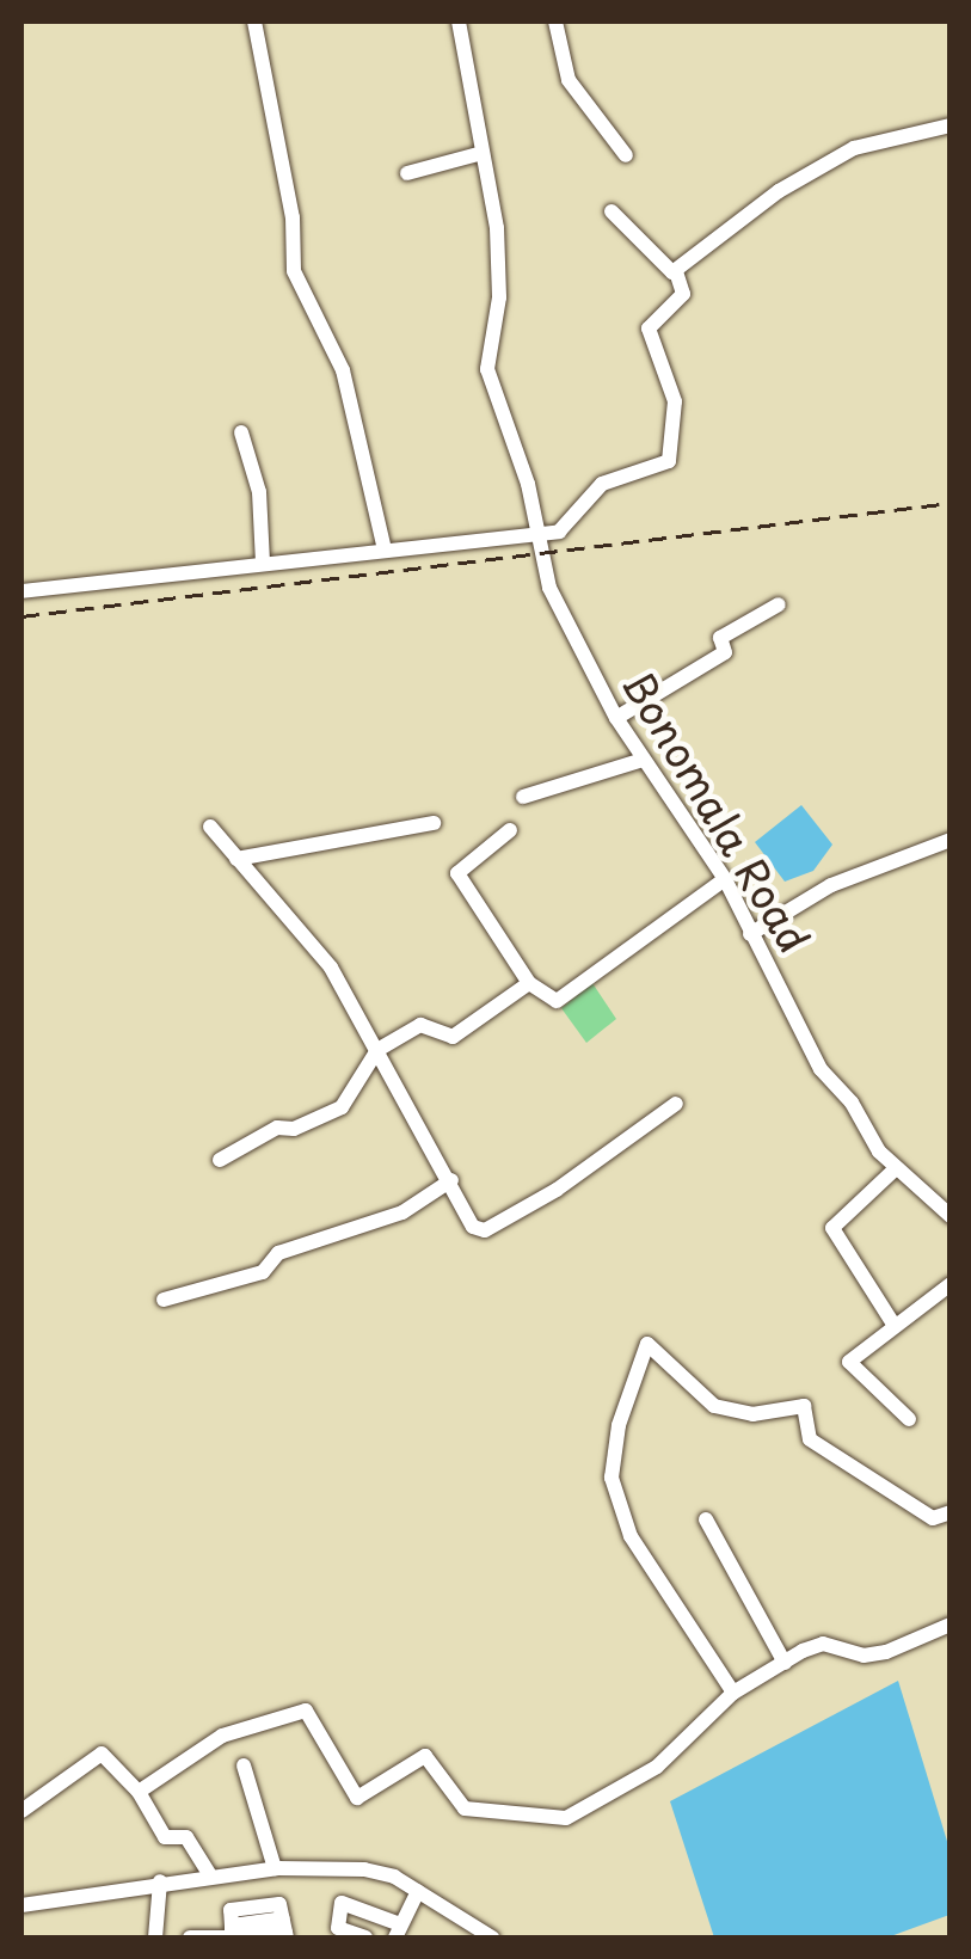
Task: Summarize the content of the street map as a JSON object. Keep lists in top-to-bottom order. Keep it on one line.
{"streets":{"street":["Bonomala Road"]}}
